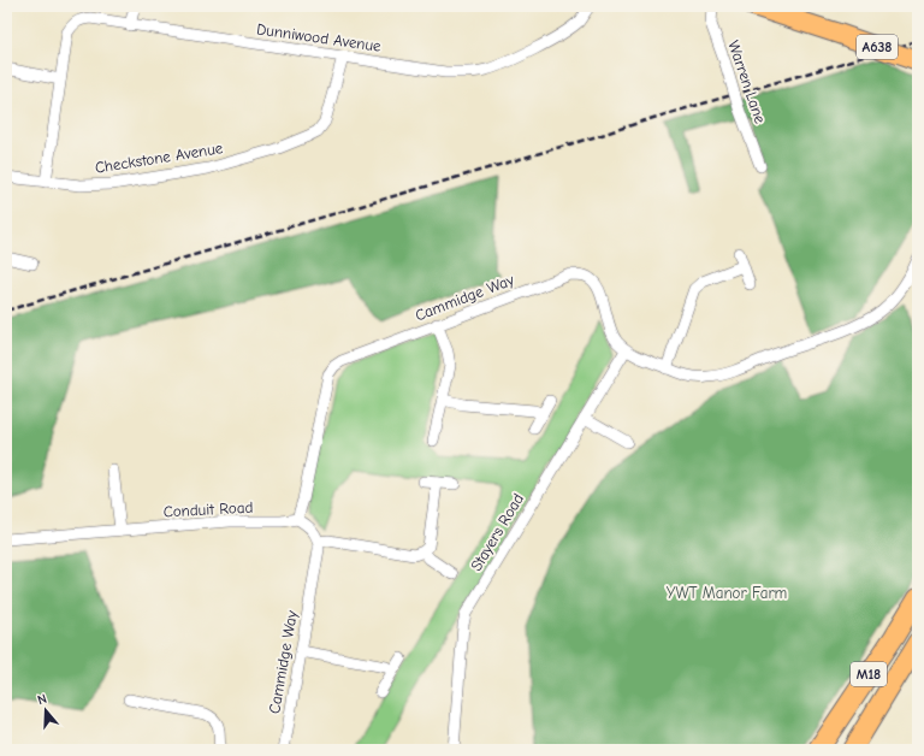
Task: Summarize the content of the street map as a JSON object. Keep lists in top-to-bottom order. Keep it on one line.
{"streets":{"highway":["A638","M18"],"street":["Dunniwood Avenue","Warren Lane","Checkstone Avenue","Cammidge Way","Conduit Road","Stayers Road"]},"crossings":[["Dunniwood Avenue","Checkstone Avenue"],["Cammidge Way","Conduit Road"],["Cammidge Way","Stayers Road"]],"parks":["YWT Manor Farm"],"north":"top"}
